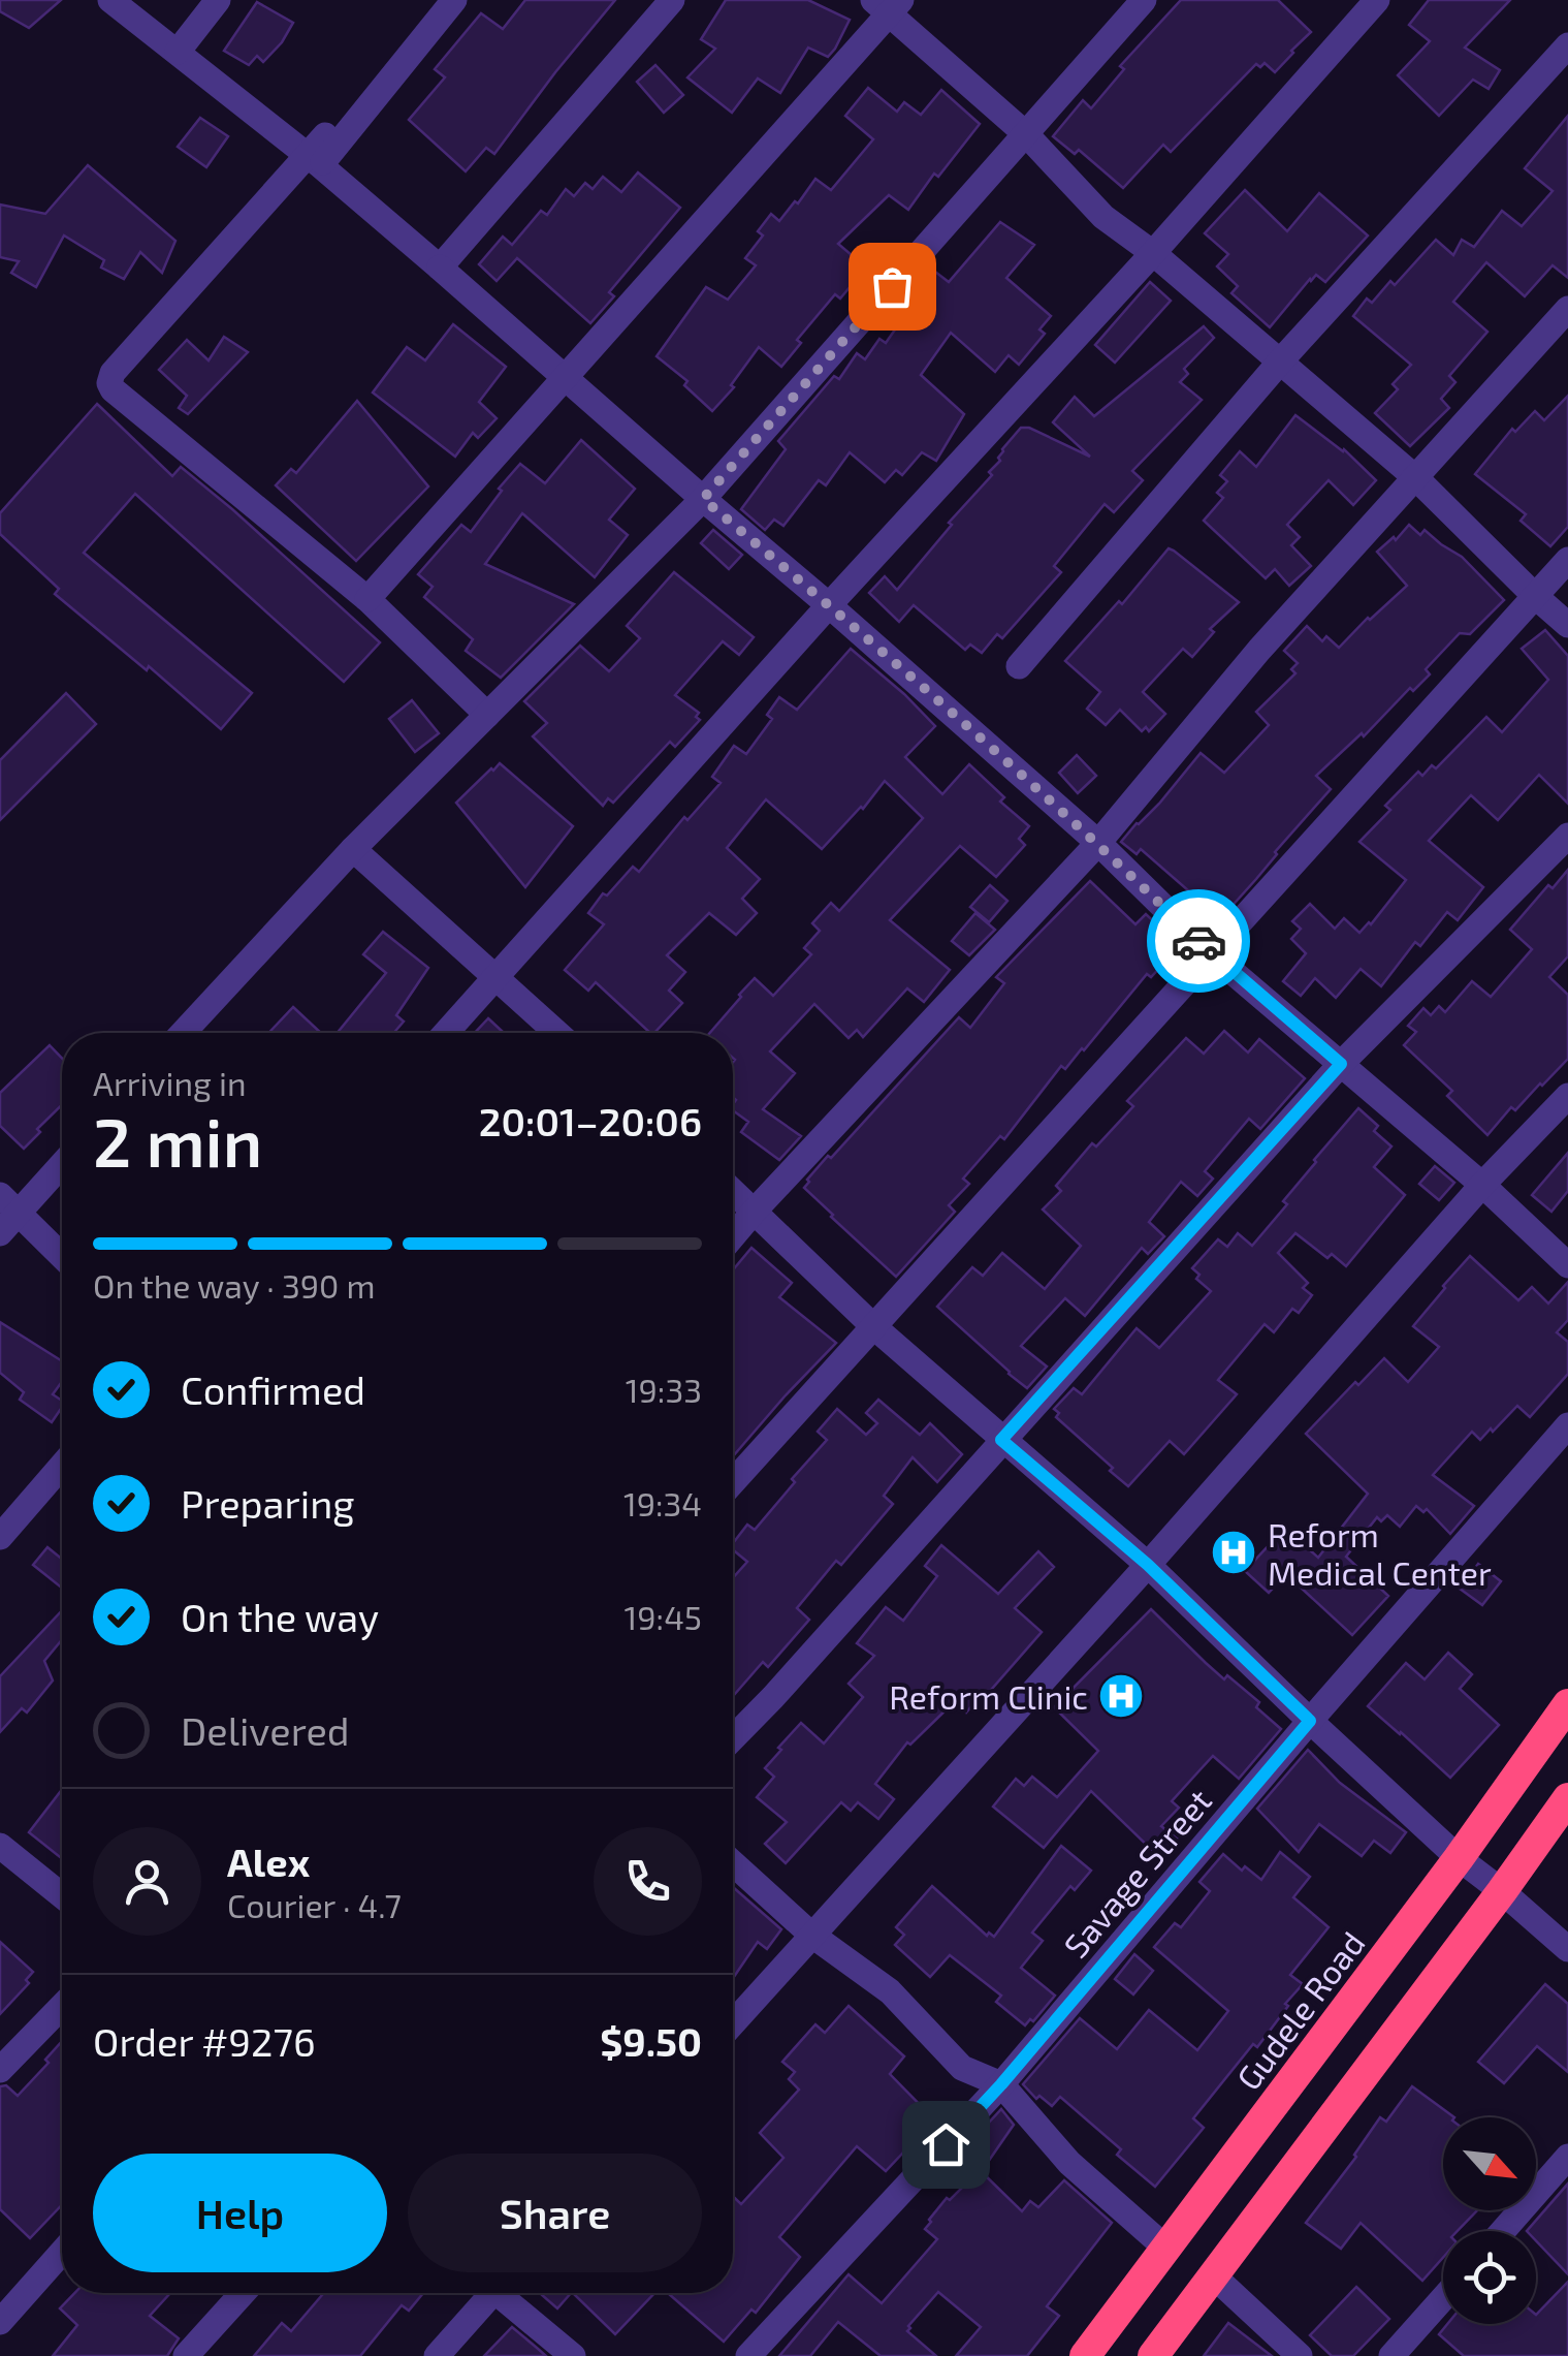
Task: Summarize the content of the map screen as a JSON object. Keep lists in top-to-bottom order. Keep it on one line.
{"streets":{"highway":["Gudele Road"],"street":["Savage Street"]},"places":{"hospital":["Reform Medical Center","Reform Clinic"]},"north":"bottom right","page":{"heading":["2 min","Arriving in","20:01–20:06"],"panel":["Alex","Courier · 4.7","Order #9276","$9.50"],"bar":"On the way · 390 m","list":[["Confirmed","19:33"],["Preparing","19:34"],["On the way","19:45"],"Delivered"],"buttons":["Help","Share"]}}
